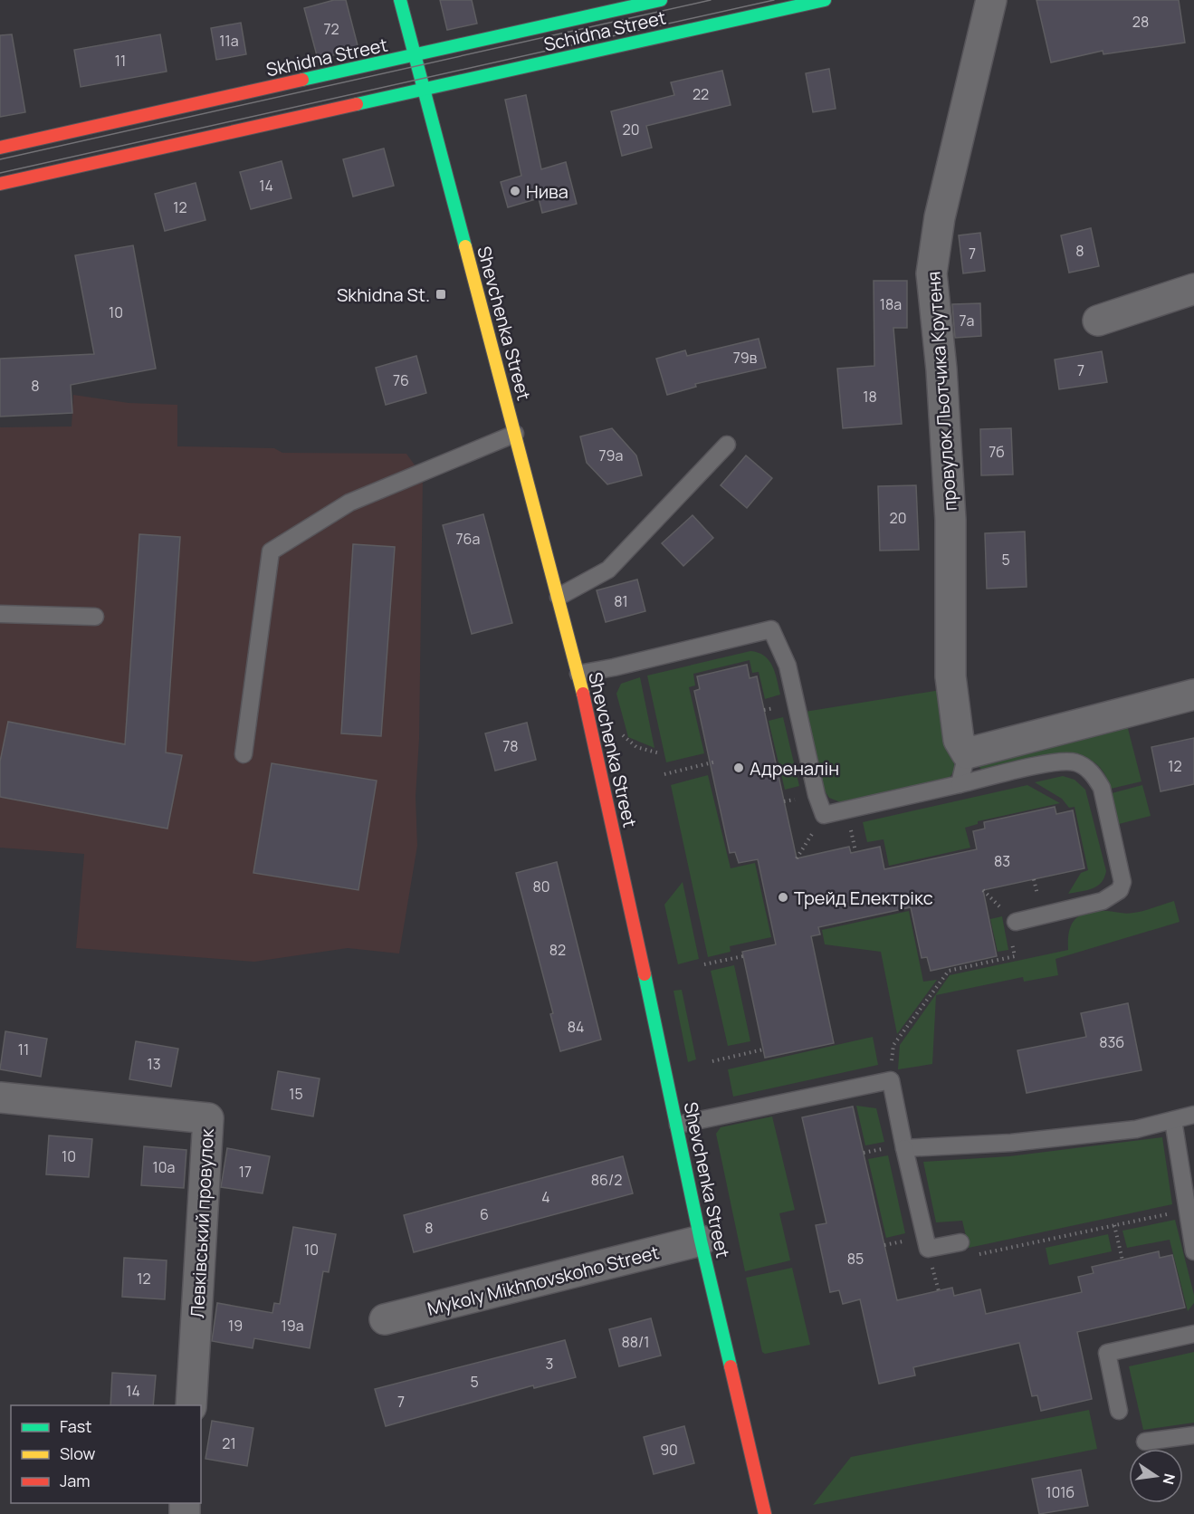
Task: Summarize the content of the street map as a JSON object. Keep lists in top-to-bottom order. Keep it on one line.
{"streets":{"street":["Schidna Street","Skhidna Street","Shevchenka Street","провулок Льотчика Крутеня","Левківський провулок","Mykoly Mikhnovskoho Street"]},"crossings":[["Schidna Street","Shevchenka Street"],["Skhidna Street","Shevchenka Street"],["Shevchenka Street","Mykoly Mikhnovskoho Street"]],"places":{"other":["Нива","Адреналін","Трейд Електрікс"],"transit":["Skhidna St."]},"house_numbers":["28","72","11а","11","22","20","14","12","8","7","18а","10","7а","79в","7","76","8","18","7б","79а","20","76а","5","81","78","12","83","80","82","84","83б","11","13","15","10","10а","17","86/2","4","6","8","10","85","12","19","19а","88/1","3","5","14","7","21","90","101б"],"legend":["Fast","Slow","Jam"],"north":"right"}
